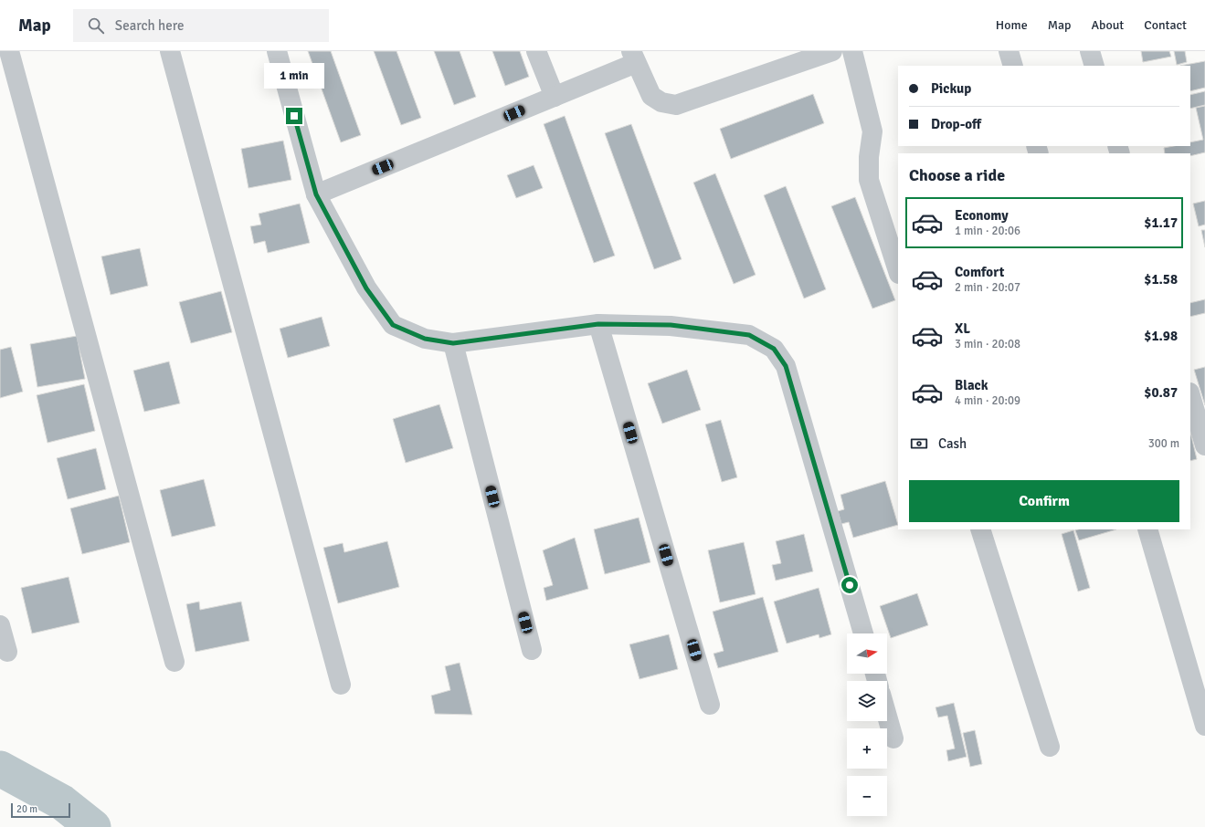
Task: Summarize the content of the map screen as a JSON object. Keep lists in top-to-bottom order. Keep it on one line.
{"scale_bar":"20 m","north":"right","page":{"header":"Map","search":"Search here","nav":["Home","Map","About","Contact"],"bubble":"1 min","banner":["Pickup","Drop-off"],"heading":"Choose a ride","list":[{"name":"Economy","note":"1 min · 20:06","value":"$1.17"},{"name":"Comfort","note":"2 min · 20:07","value":"$1.58"},{"name":"XL","note":"3 min · 20:08","value":"$1.98"},{"name":"Black","note":"4 min · 20:09","value":"$0.87"}],"pay":["Cash","300 m"],"buttons":"Confirm","map_buttons":["+","−"],"scale":"20 m"}}
